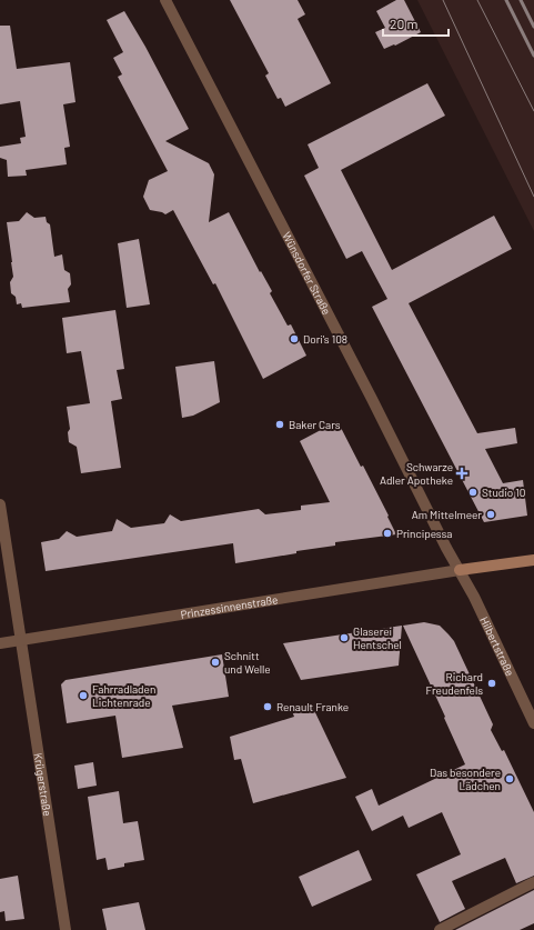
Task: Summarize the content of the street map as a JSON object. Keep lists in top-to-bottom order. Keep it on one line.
{"streets":{"street":["Wünsdorfer Straße","Prinzessinnenstraße","Hilbertstraße","Krügerstraße"]},"crossings":[["Wünsdorfer Straße","Prinzessinnenstraße"],["Wünsdorfer Straße","Hilbertstraße"],["Prinzessinnenstraße","Hilbertstraße"],["Prinzessinnenstraße","Krügerstraße"]],"places":{"other":["Dori's 108","Baker Cars","Studio 10","Am Mittelmeer","Principessa","Glaserei Hentschel","Schnitt und Welle","Richard Freudenfels","Fahrradladen Lichtenrade","Renault Franke","Das besondere Lädchen"],"health":["Schwarze Adler Apotheke"]},"scale_bar":"20 m"}
